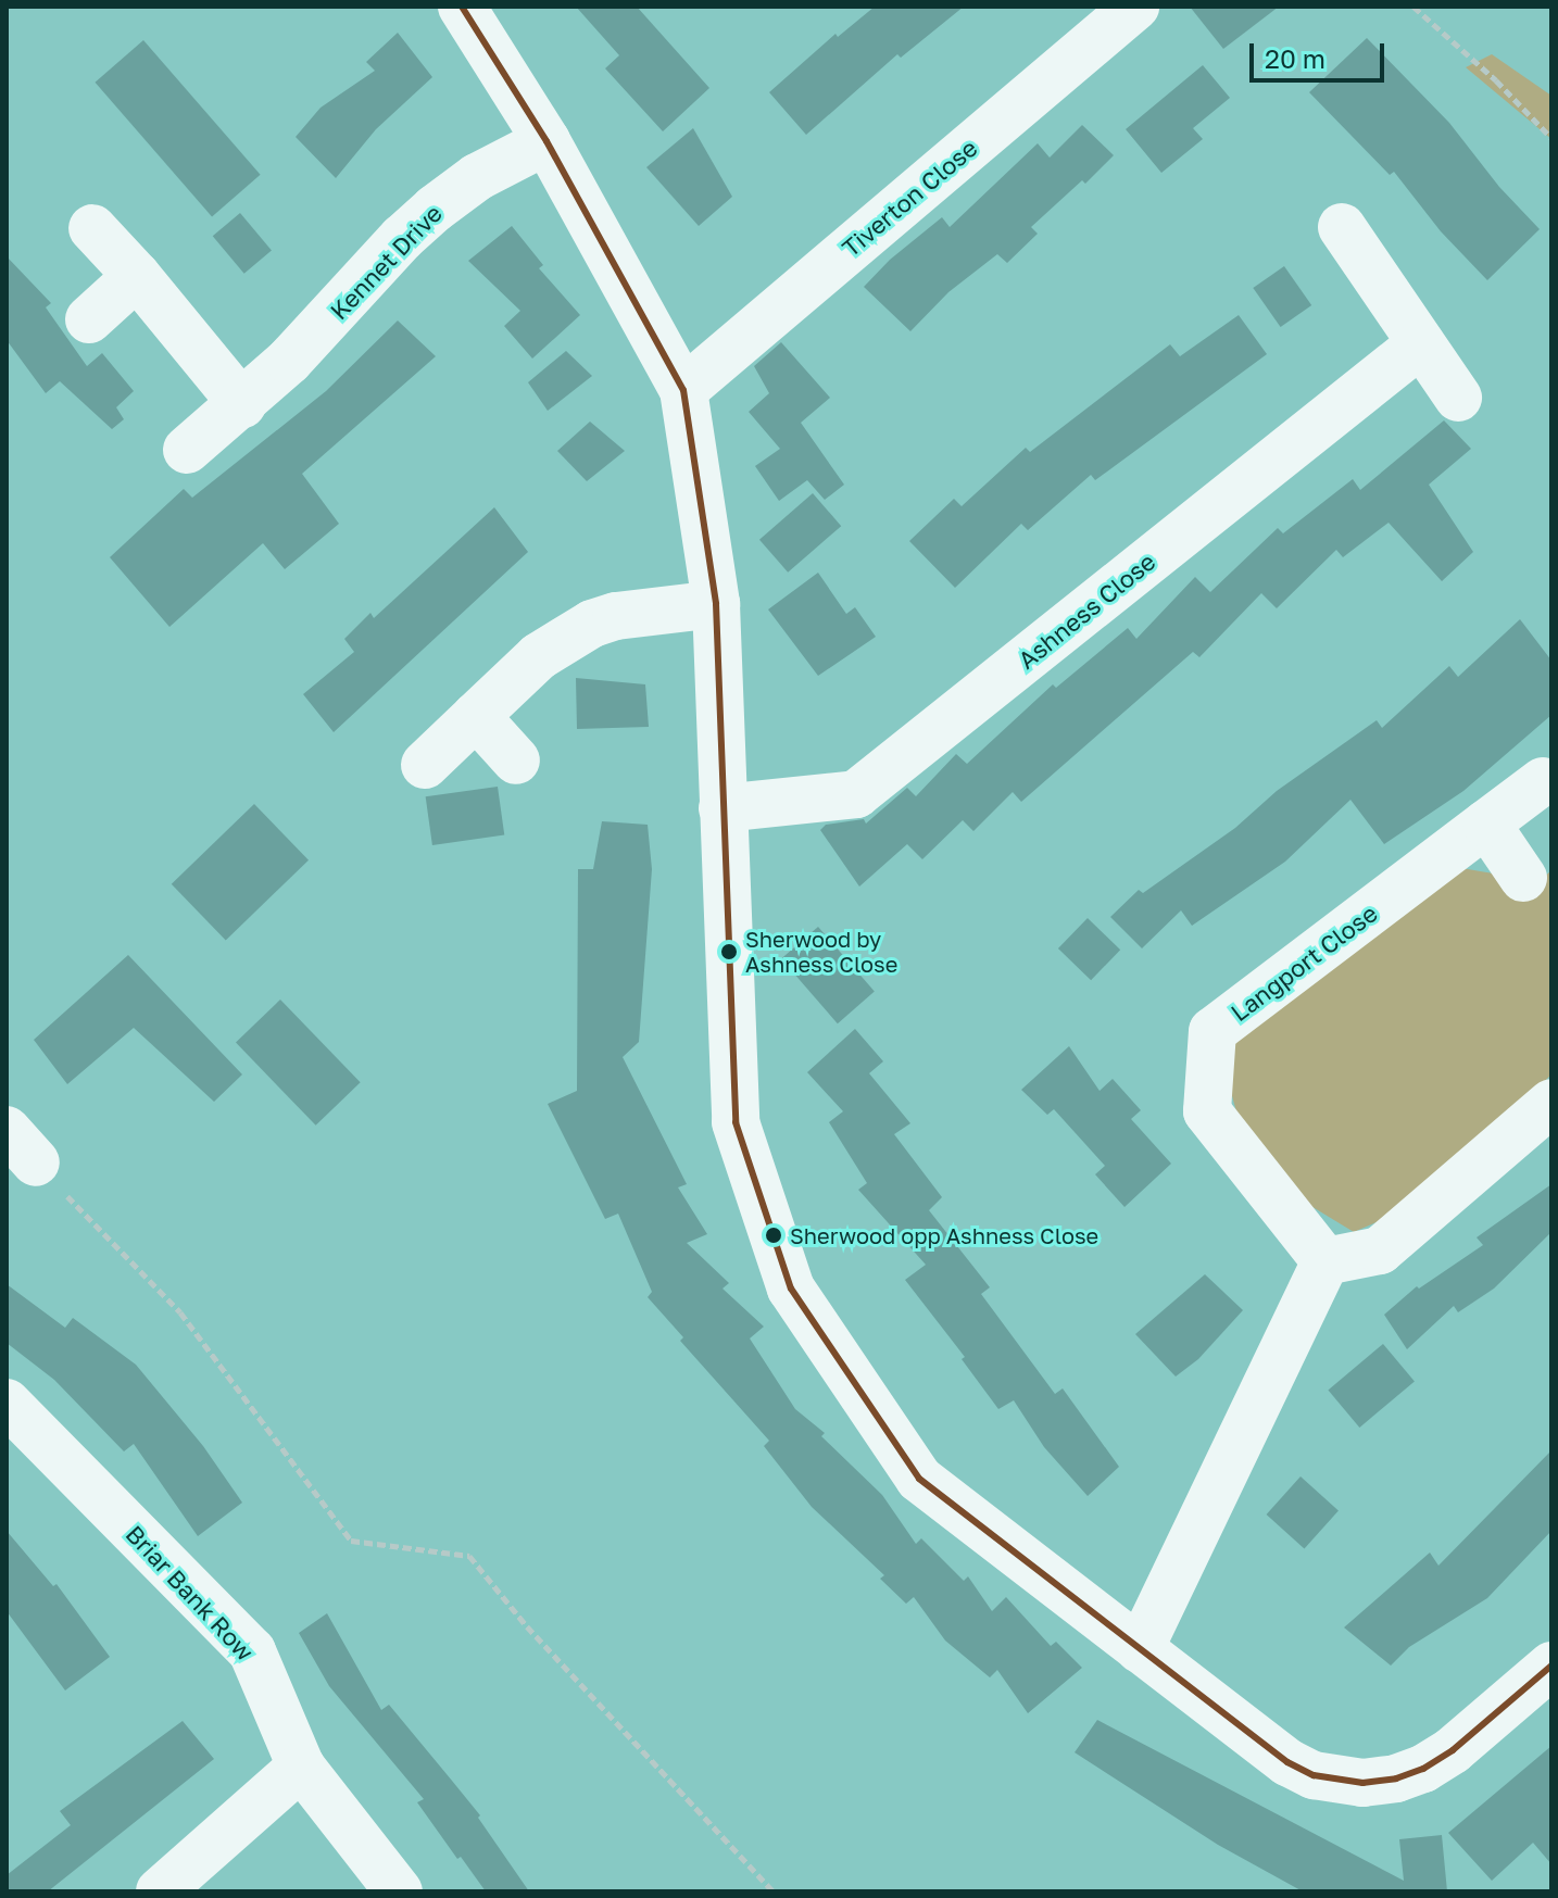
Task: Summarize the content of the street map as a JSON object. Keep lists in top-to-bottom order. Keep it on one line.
{"streets":{"street":["Tiverton Close","Kennet Drive","Ashness Close","Langport Close","Briar Bank Row"]},"places":["Sherwood by Ashness Close","Sherwood opp Ashness Close"],"scale_bar":"20 m"}
